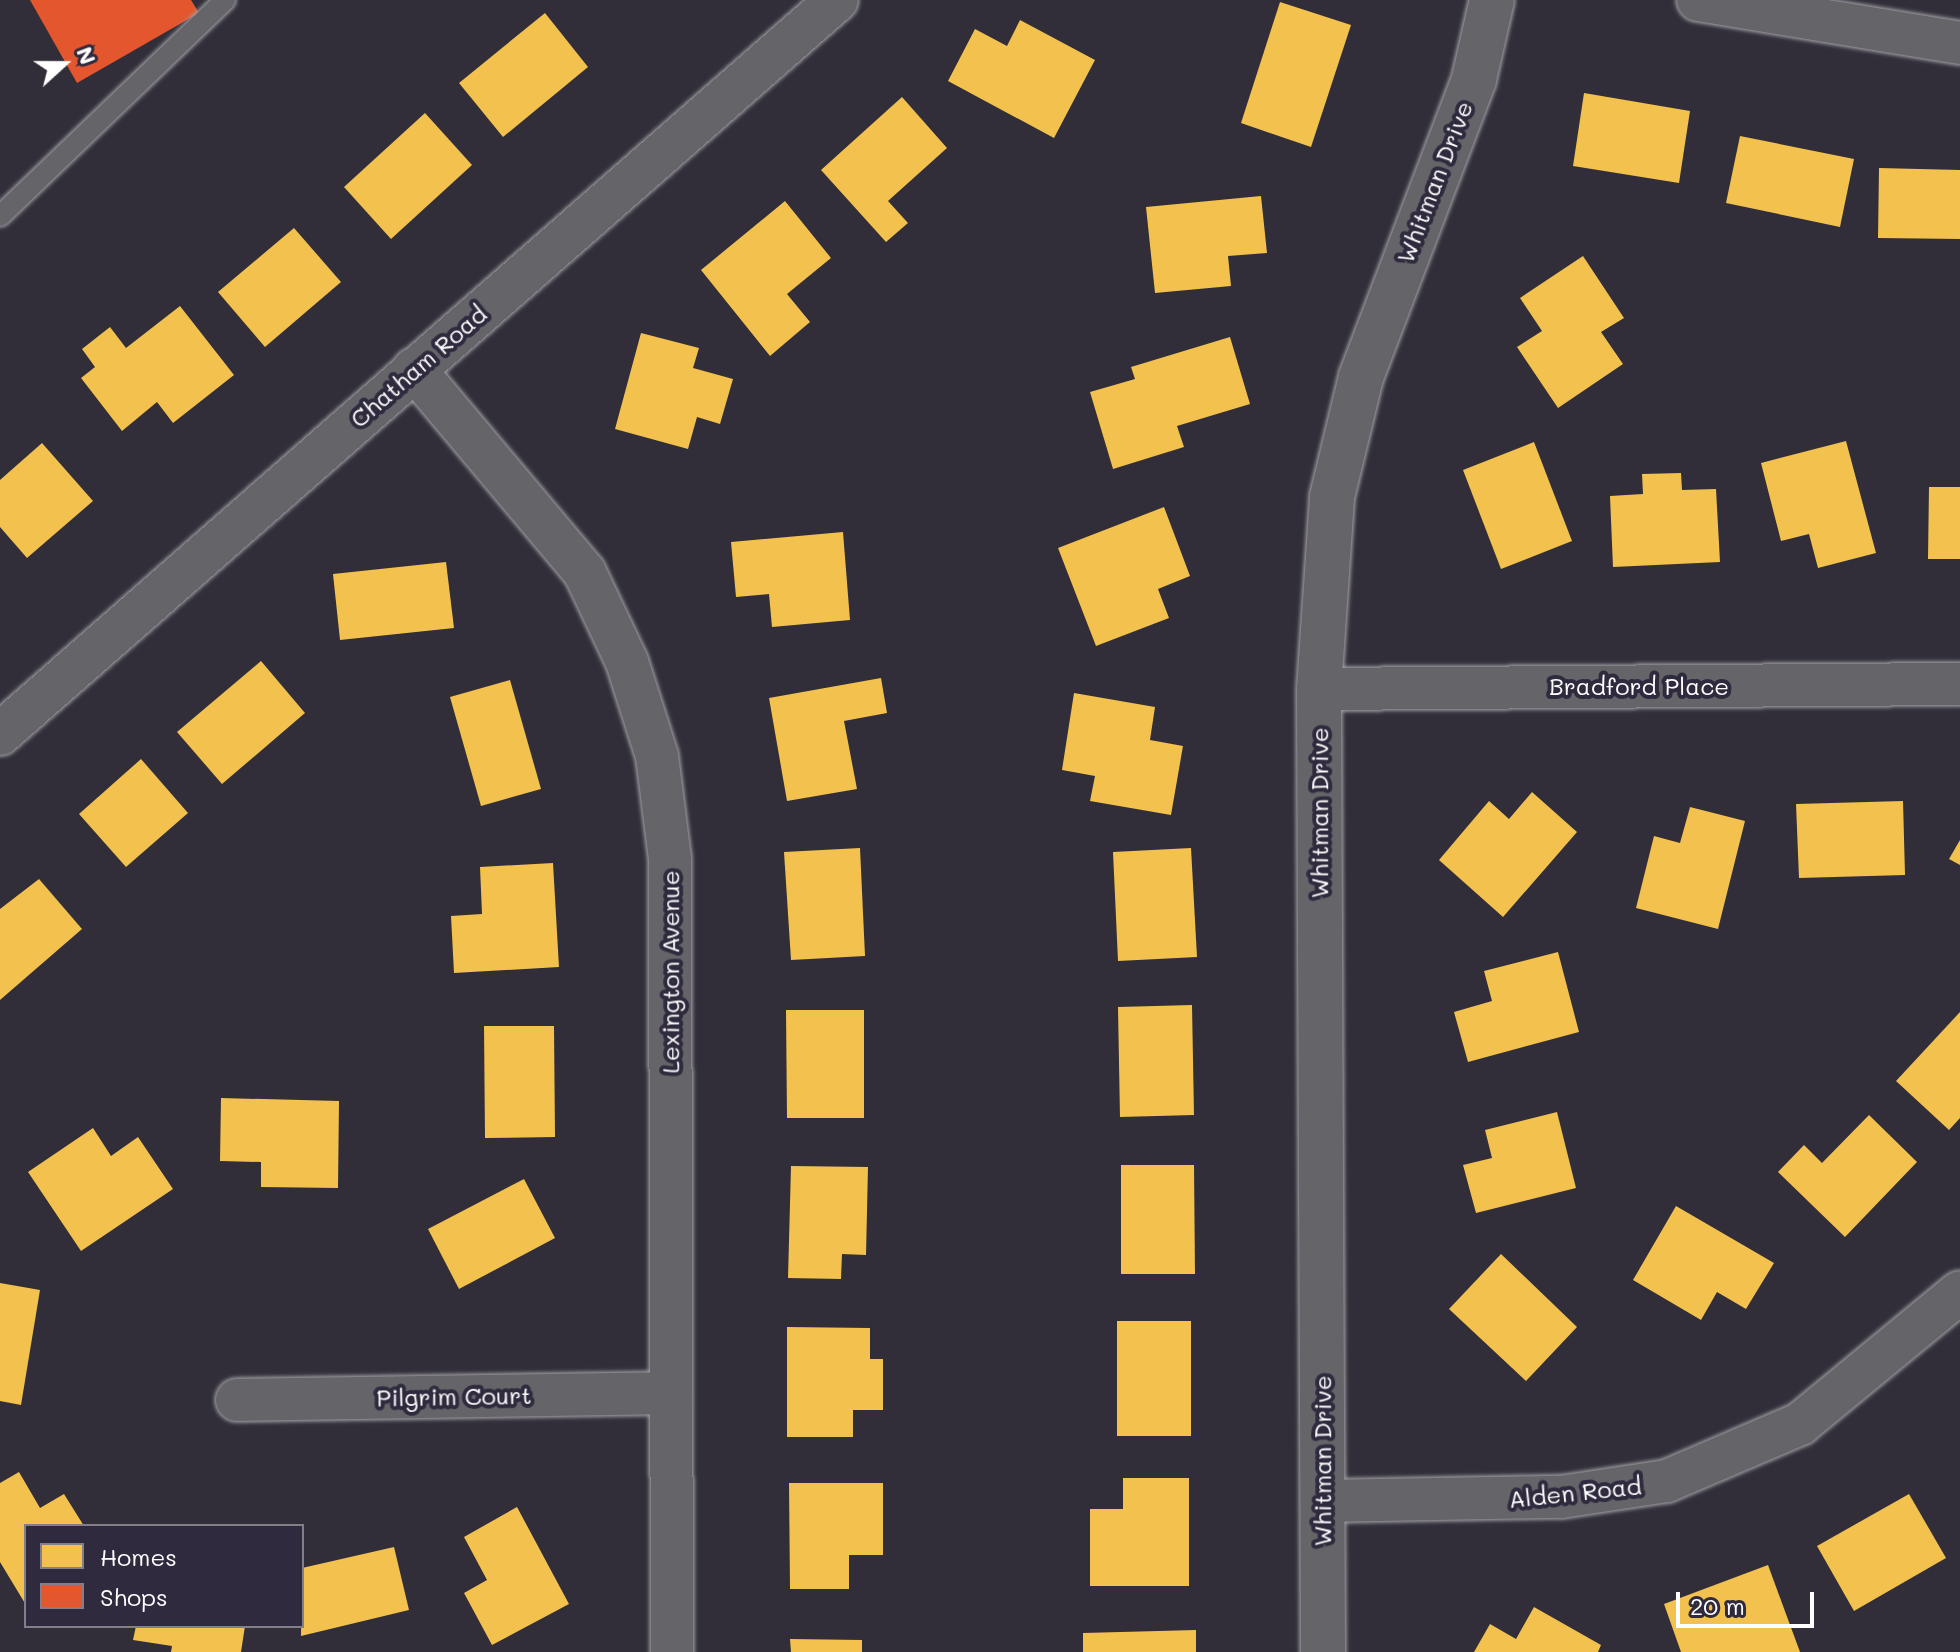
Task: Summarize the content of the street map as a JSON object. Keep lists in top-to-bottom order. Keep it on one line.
{"streets":{"street":["Whitman Drive","Chatham Road","Bradford Place","Lexington Avenue","Pilgrim Court","Alden Road"]},"crossings":[["Whitman Drive","Bradford Place"],["Whitman Drive","Alden Road"],["Chatham Road","Lexington Avenue"],["Lexington Avenue","Pilgrim Court"]],"legend":["Homes","Shops"],"scale_bar":"20 m","north":"right"}
